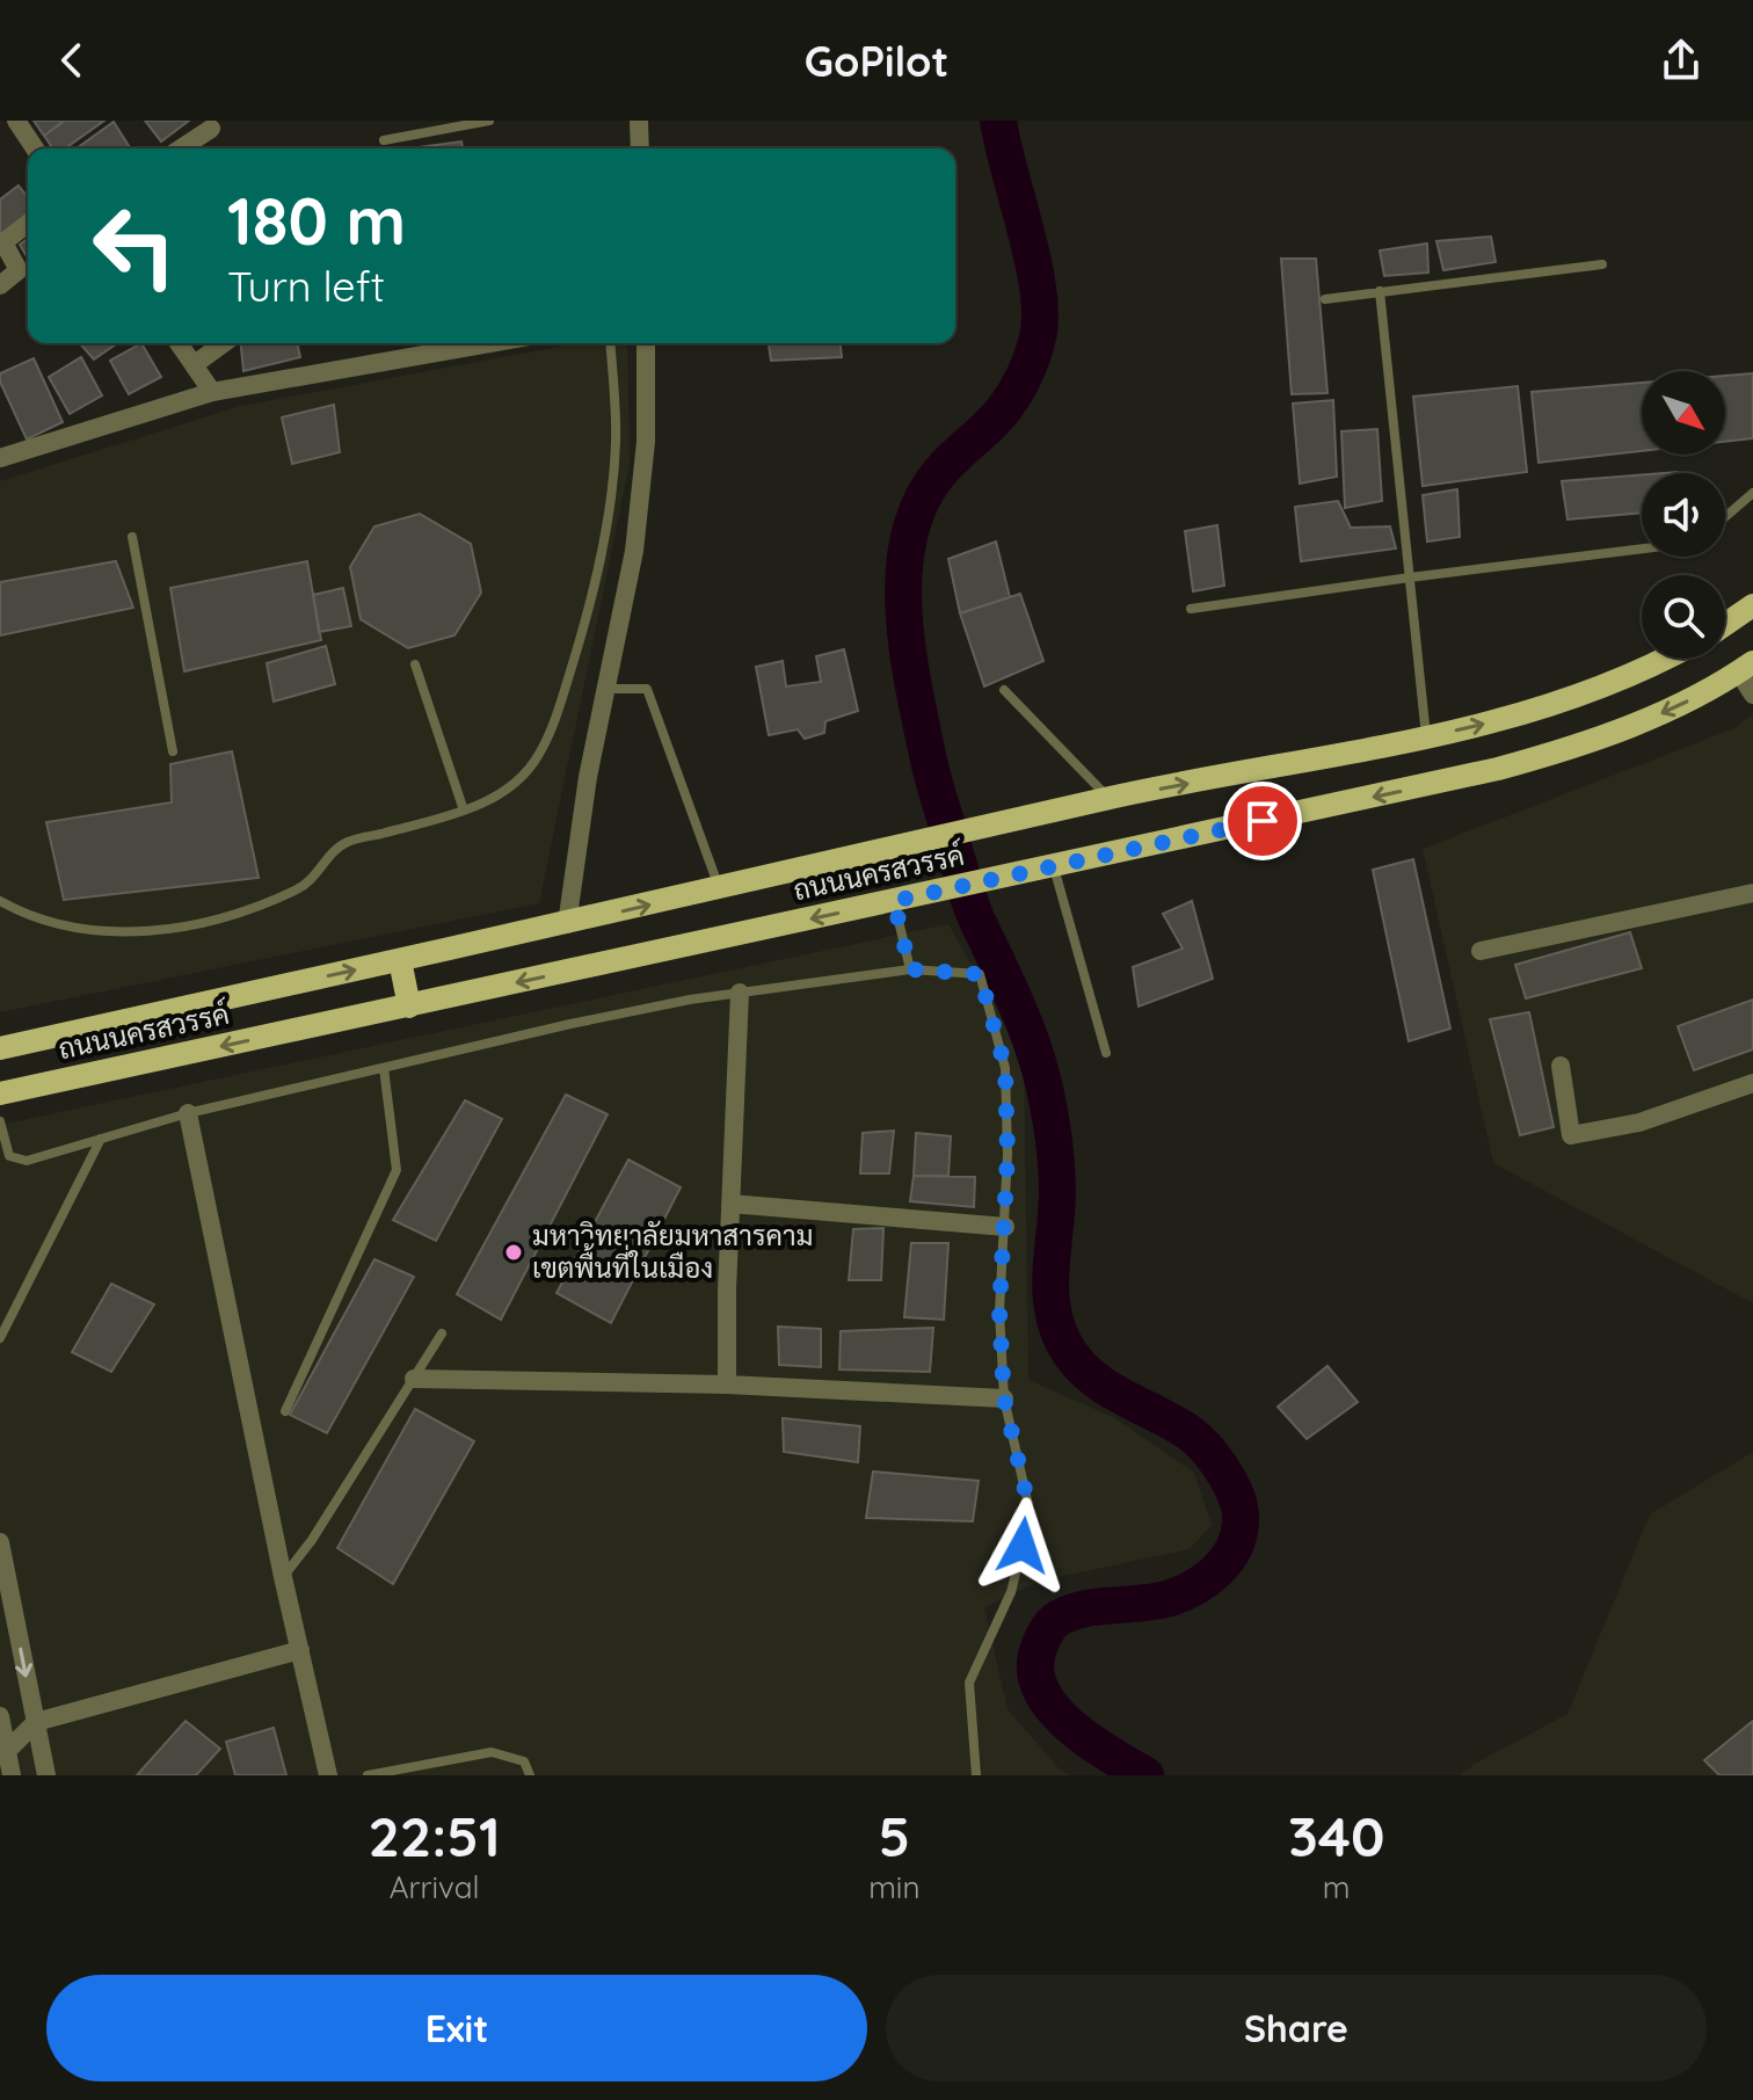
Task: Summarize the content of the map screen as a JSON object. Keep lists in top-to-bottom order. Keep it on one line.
{"streets":{"main road":["ถนนนครสวรรค์"]},"places":["มหาวิทยาลัยมหาสารคาม เขตพื้นที่ในเมือง"],"north":"bottom right","page":{"header":"GoPilot","turn":["180 m","Turn left"],"eta":["22:51","Arrival","5","min","340","m"],"buttons":["Exit","Share"]}}
